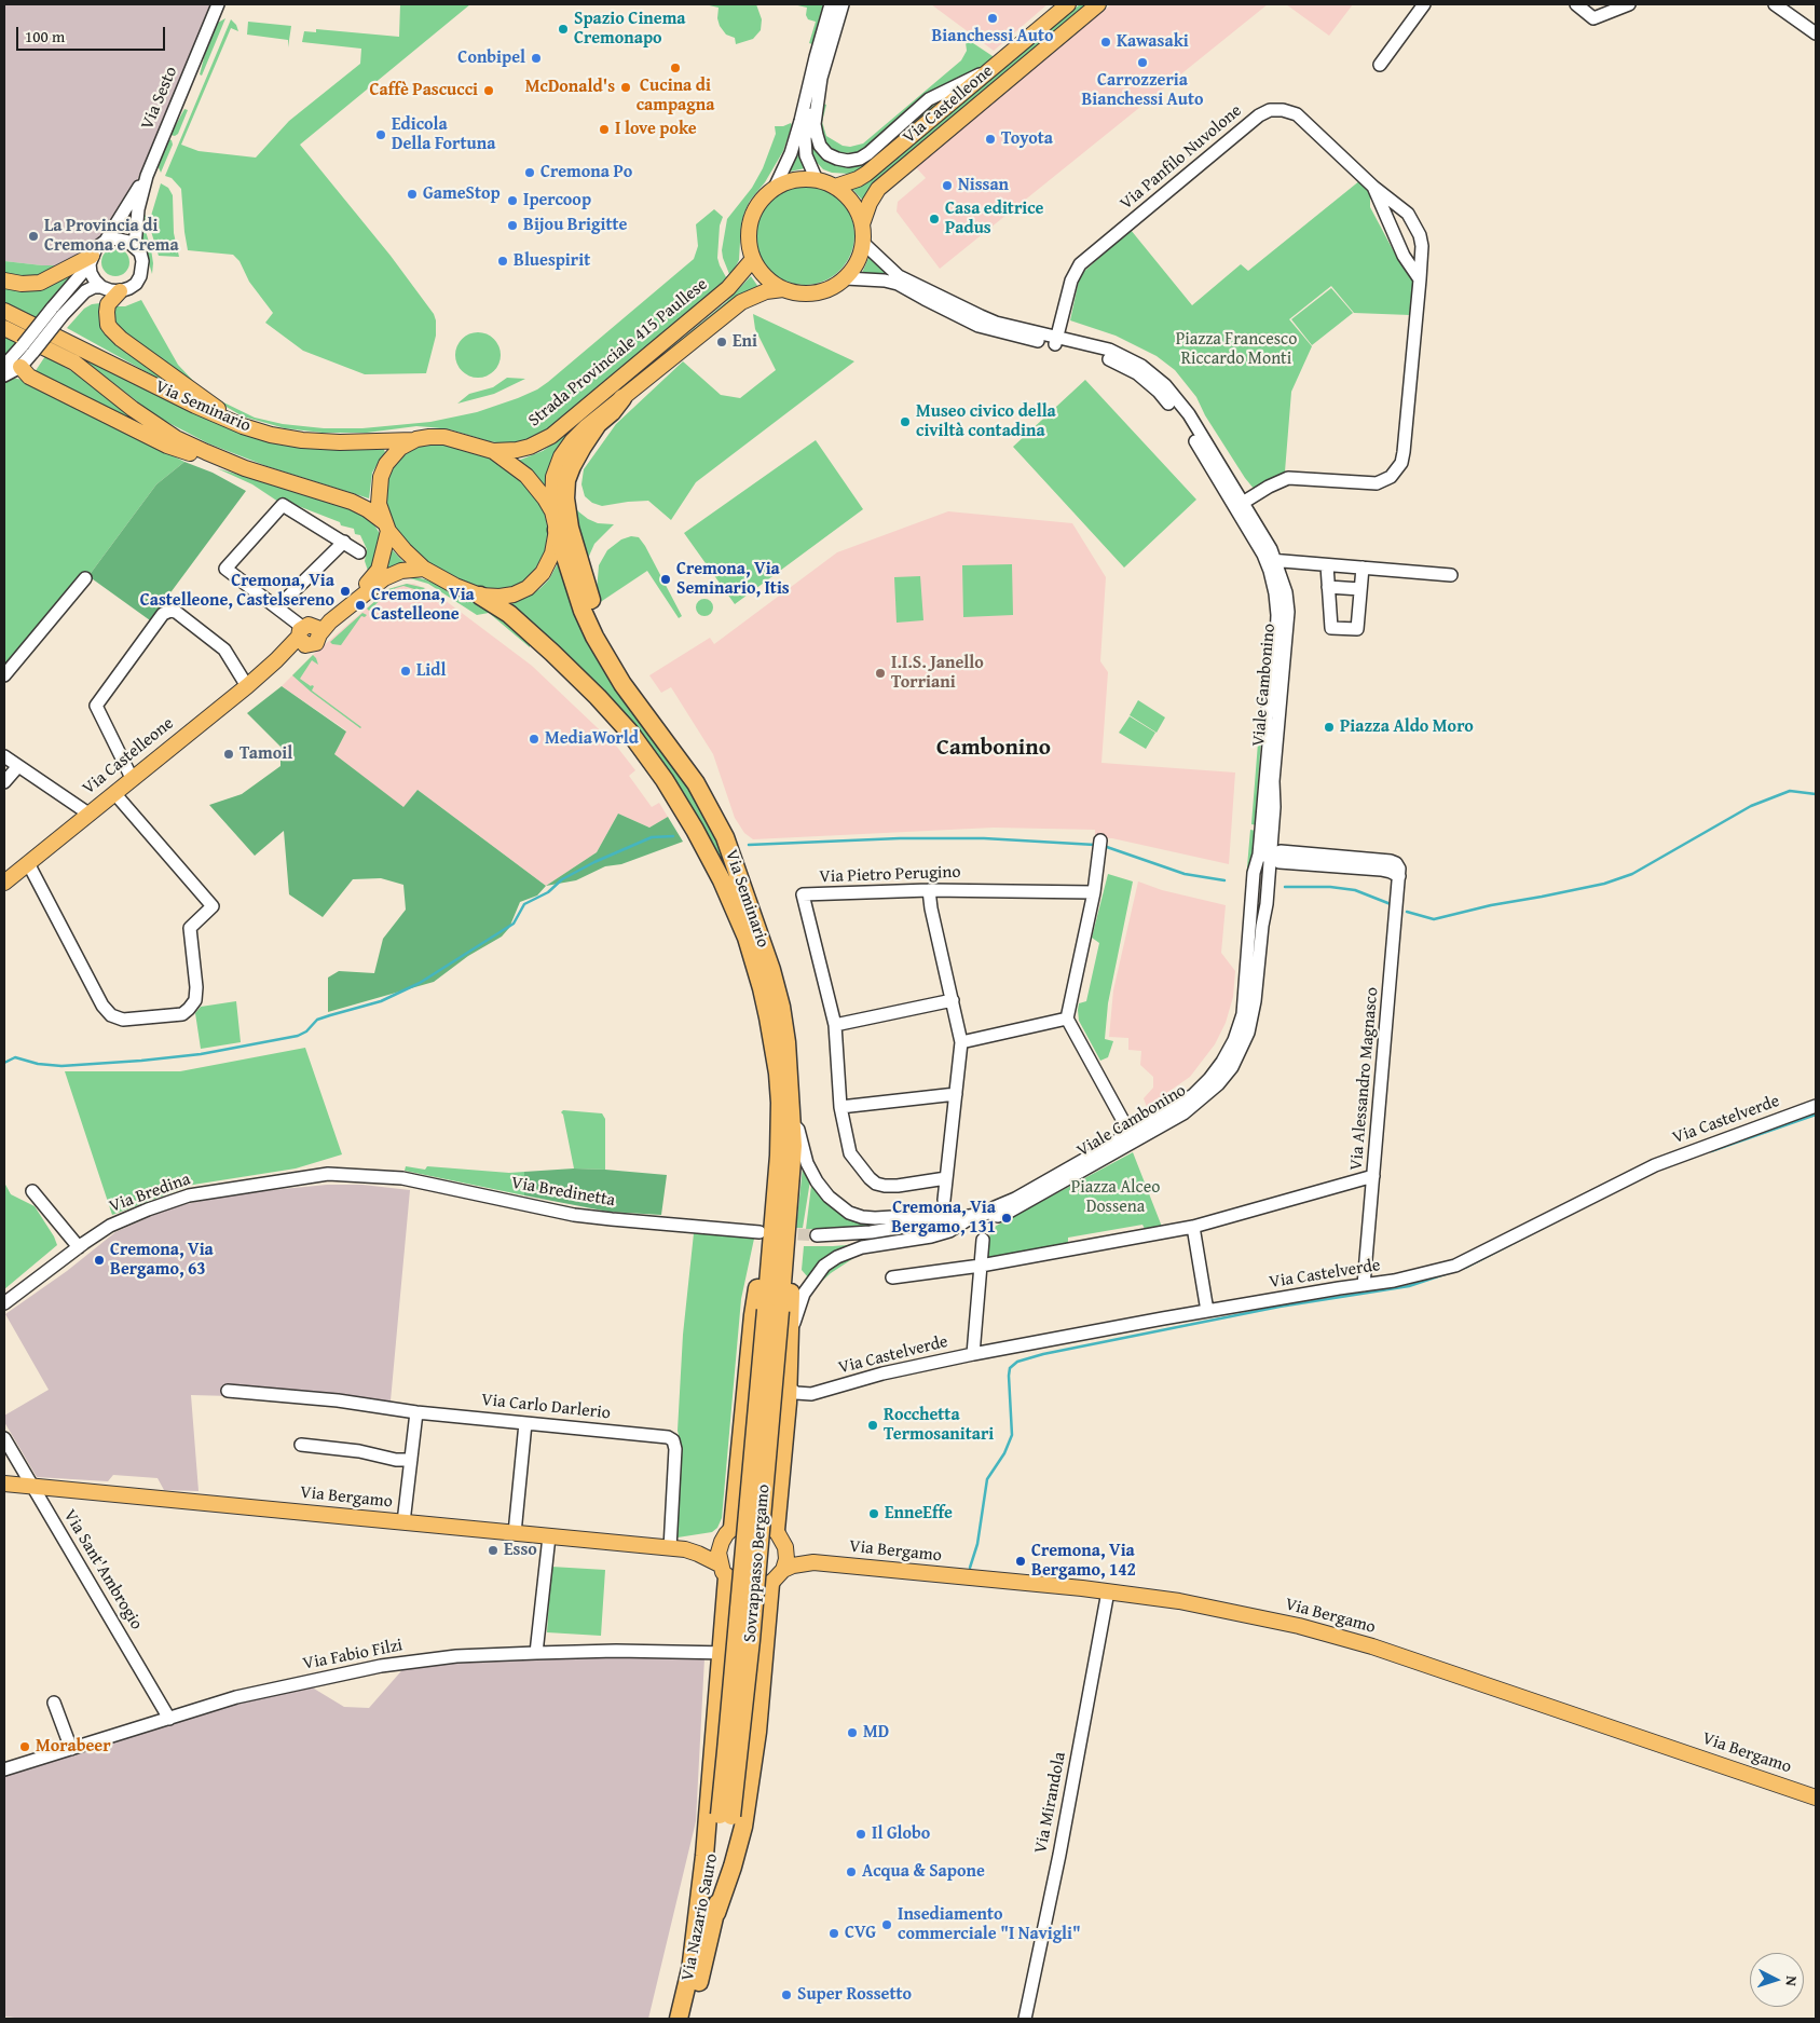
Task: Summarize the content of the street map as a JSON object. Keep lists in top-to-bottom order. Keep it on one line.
{"streets":{"highway":["Via Seminario","Sovrappasso Bergamo","Via Nazario Sauro"],"main road":["Via Castelleone","Strada Provinciale 415 Paullese","Via Bergamo"],"street":["Via Sesto","Via Panfilo Nuvolone","Viale Cambonino","Via Pietro Perugino","Via Alessandro Magnasco","Via Castelverde","Via Bredinetta","Via Bredina","Via Carlo Darlerio","Via Sant'Ambrogio","Via Fabio Filzi","Via Mirandola"]},"crossings":[["Via Castelleone","Strada Provinciale 415 Paullese"],["Via Castelleone","Via Seminario"],["Via Castelleone","Viale Cambonino"],["Via Panfilo Nuvolone","Viale Cambonino"],["Strada Provinciale 415 Paullese","Via Seminario"],["Strada Provinciale 415 Paullese","Viale Cambonino"],["Via Seminario","Sovrappasso Bergamo"],["Viale Cambonino","Via Alessandro Magnasco"],["Via Alessandro Magnasco","Via Castelverde"],["Via Bredinetta","Via Bredina"],["Via Carlo Darlerio","Via Bergamo"],["Via Bergamo","Via Sant'Ambrogio"],["Via Bergamo","Via Mirandola"],["Sovrappasso Bergamo","Via Nazario Sauro"],["Via Sant'Ambrogio","Via Fabio Filzi"]],"districts":["Cambonino"],"parks":["Piazza Francesco Riccardo Monti","Piazza Alceo Dossena"],"places":["Bianchessi Auto","Spazio Cinema Cremonapo","Kawasaki","Conbipel","Carrozzeria Bianchessi Auto","Cucina di campagna","McDonald's","Caffè Pascucci","I love poke","Edicola Della Fortuna","Toyota","Cremona Po","Nissan","GameStop","Ipercoop","Casa editrice Padus","Bijou Brigitte","La Provincia di Cremona e Crema","Bluespirit","Eni","Museo civico della civiltà contadina","Cremona, Via Seminario, Itis","Cremona, Via Castelleone, Castelsereno","Cremona, Via Castelleone","Lidl","I.I.S. Janello Torriani","Piazza Aldo Moro","MediaWorld","Tamoil","Cremona, Via Bergamo, 131","Cremona, Via Bergamo, 63","Rocchetta Termosanitari","EnneEffe","Esso","Cremona, Via Bergamo, 142","MD","Morabeer","Il Globo","Acqua & Sapone","Insediamento commerciale \"I Navigli\"","CVG","Super Rossetto"],"scale_bar":"100 m","north":"right"}
